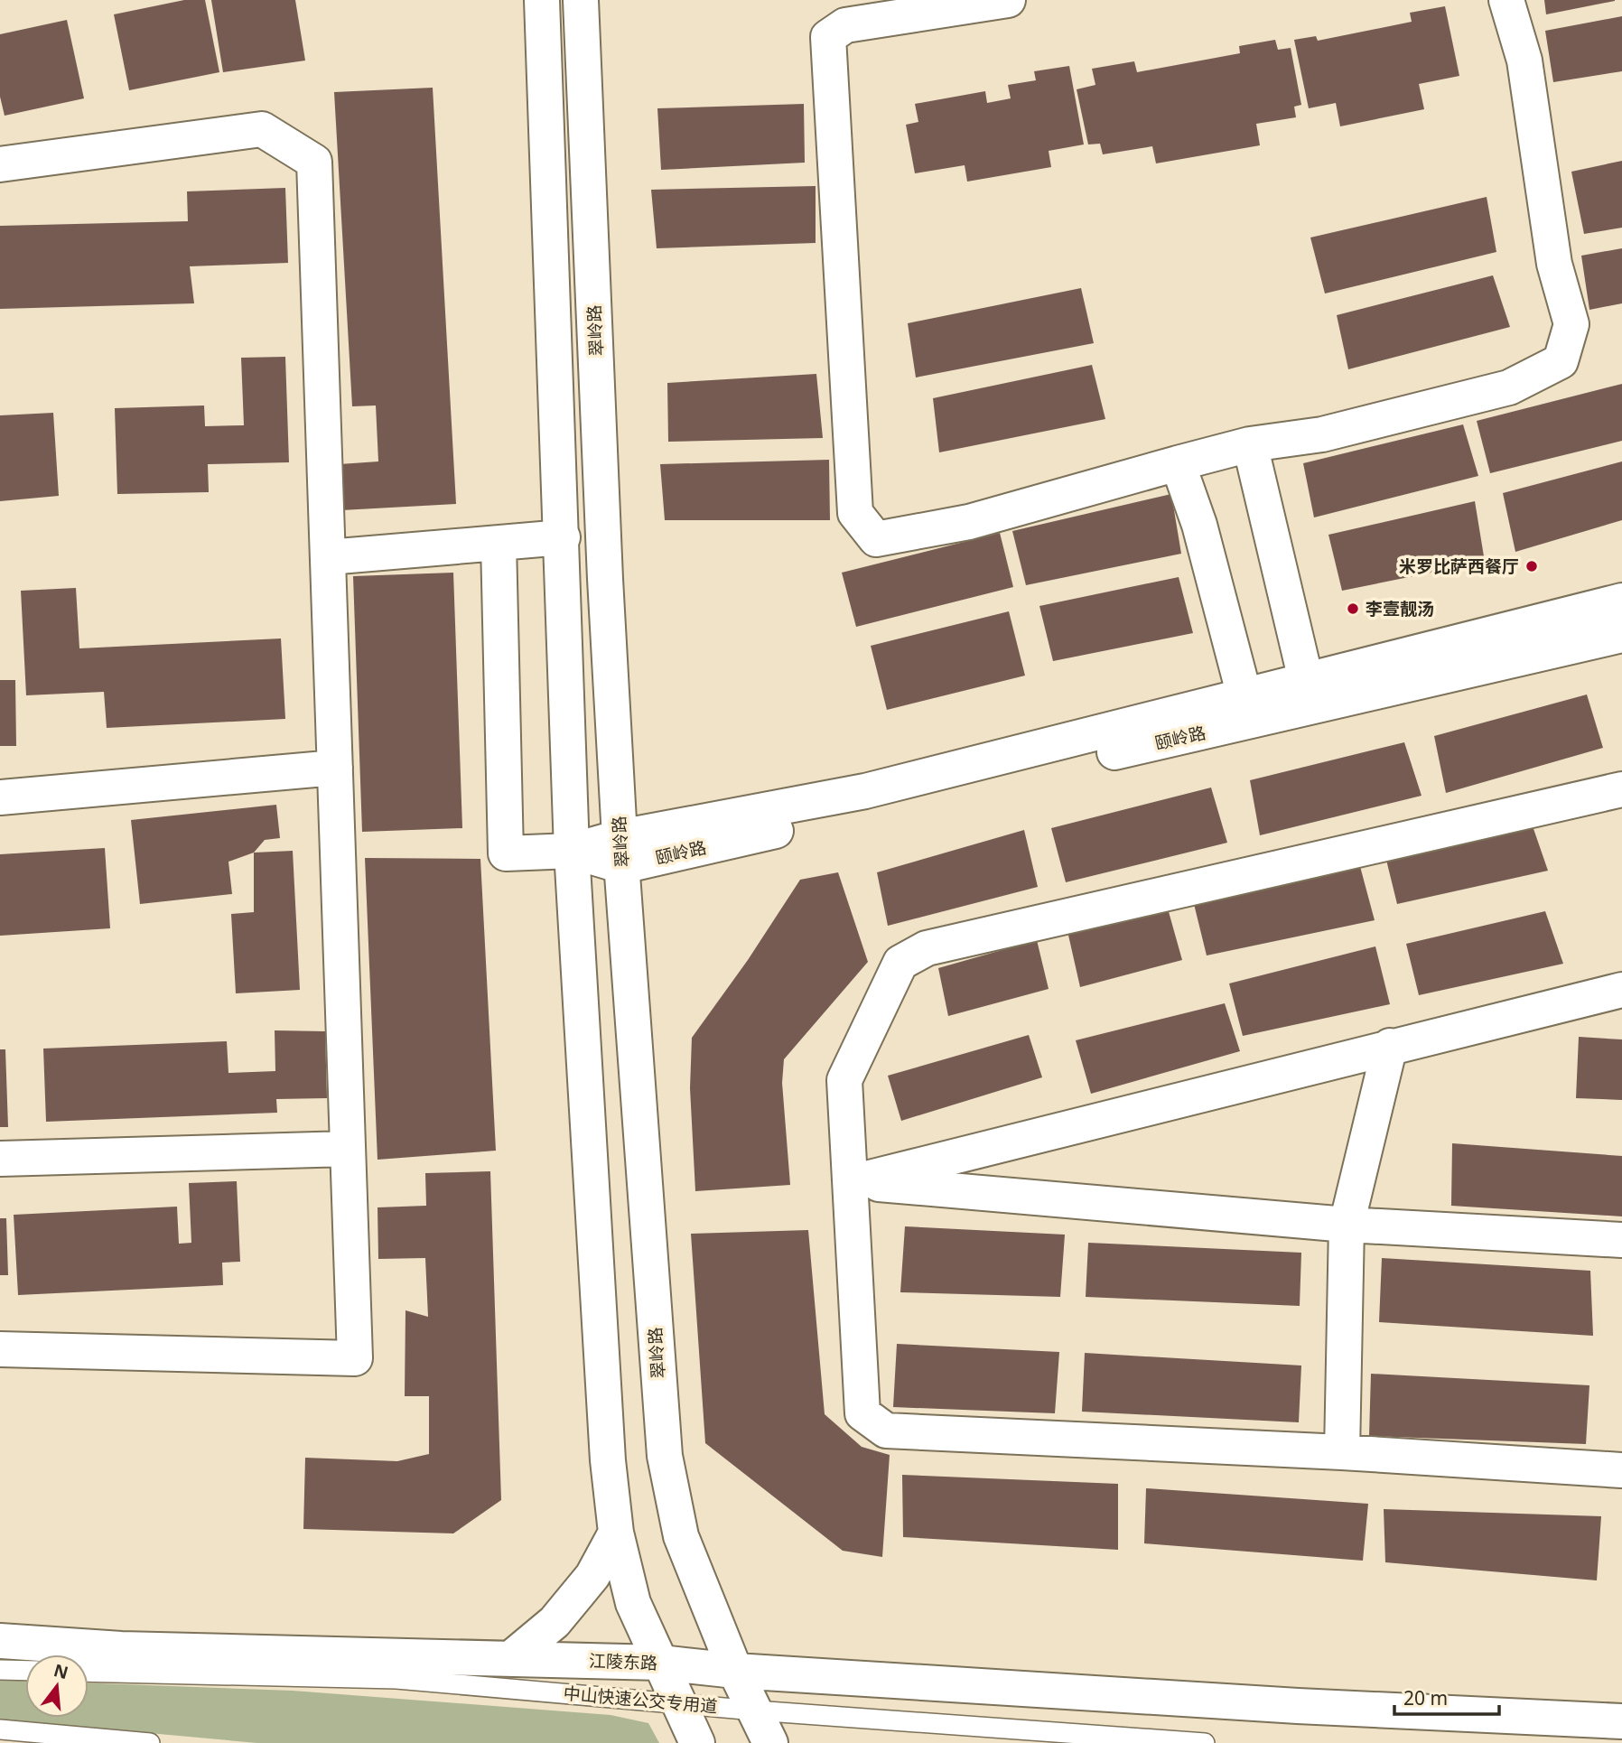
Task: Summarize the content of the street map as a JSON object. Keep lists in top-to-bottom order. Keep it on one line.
{"streets":{"street":["翠岭路","颐岭路","江陵东路"],"lane":["中山快速公交专用道"]},"crossings":[["翠岭路","颐岭路"],["翠岭路","江陵东路"],["翠岭路","中山快速公交专用道"]],"places":["米罗比萨西餐厅","李壹靓汤"],"scale_bar":"20 m","north":"top"}
